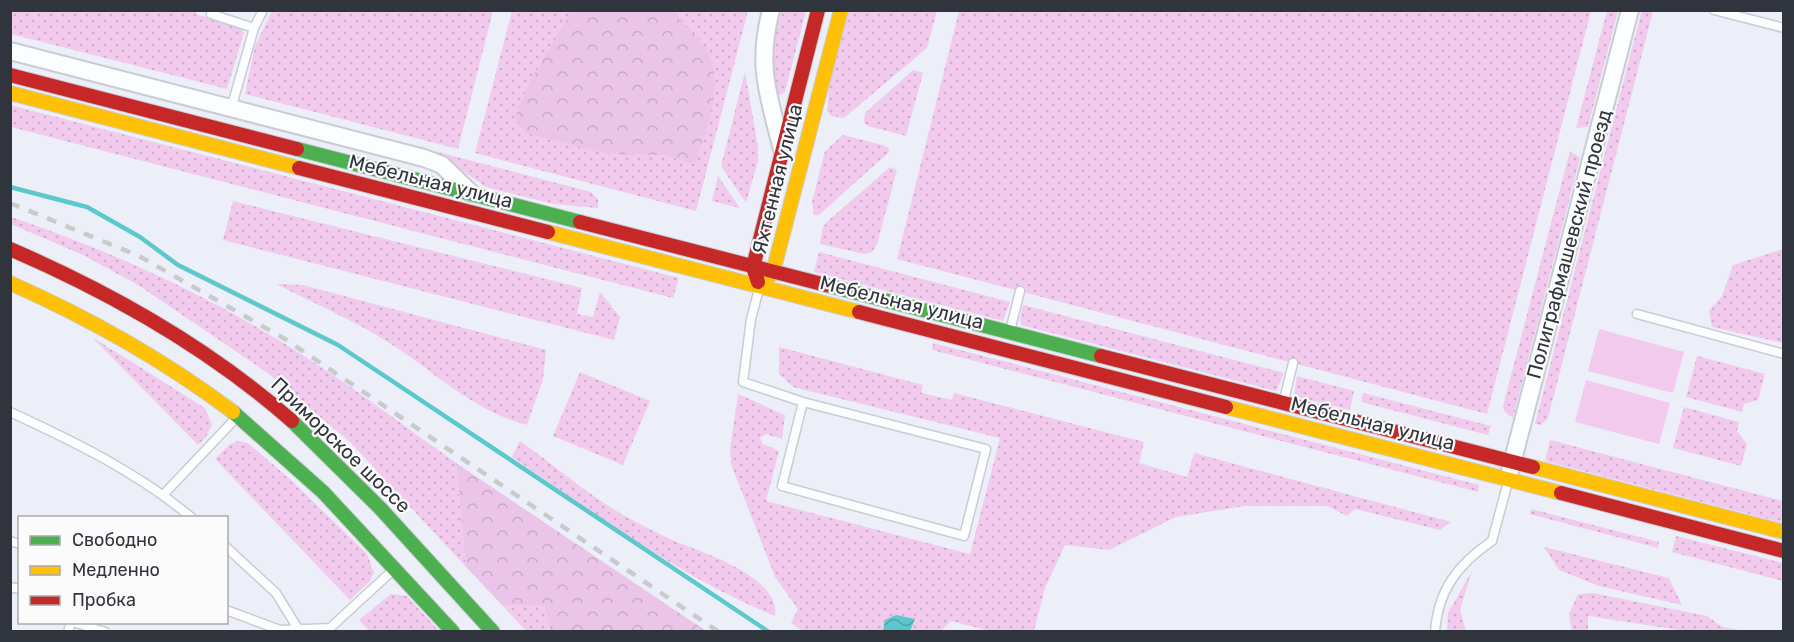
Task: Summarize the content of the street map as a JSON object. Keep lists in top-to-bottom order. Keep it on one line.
{"streets":{"street":["Яхтенная улица","Мебельная улица","Полиграфмашевский проезд","Приморское шоссе"]},"crossings":[["Яхтенная улица","Мебельная улица"],["Мебельная улица","Полиграфмашевский проезд"]],"legend":["Свободно","Медленно","Пробка"]}
